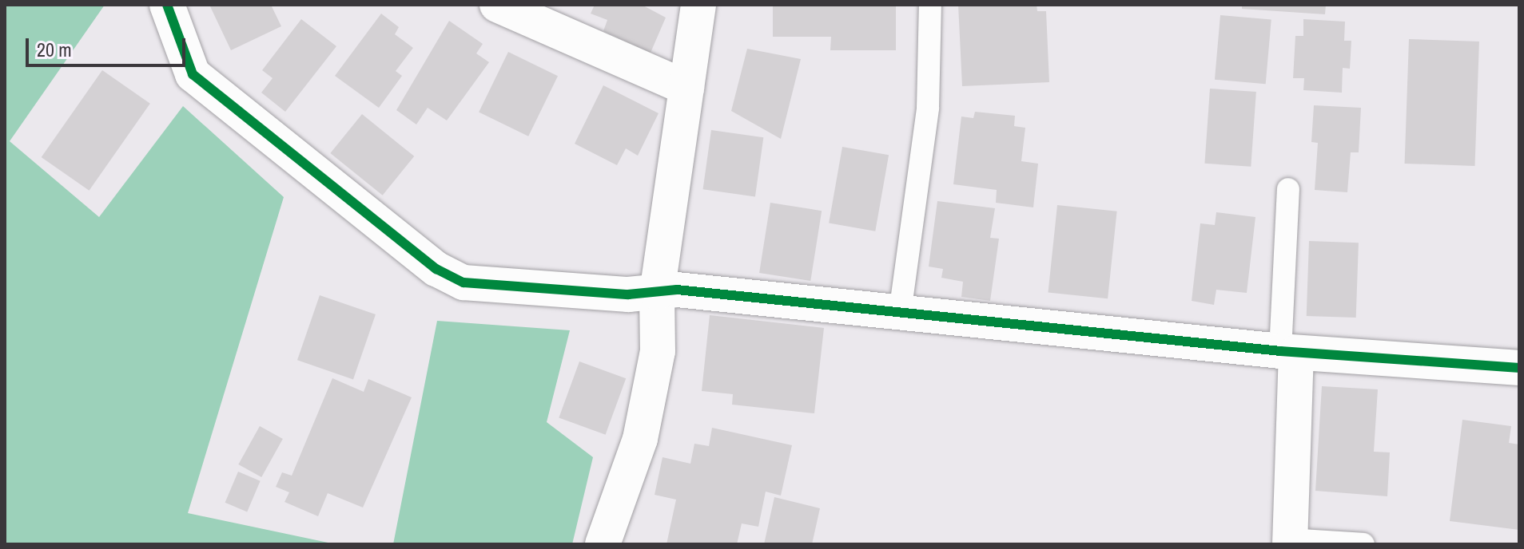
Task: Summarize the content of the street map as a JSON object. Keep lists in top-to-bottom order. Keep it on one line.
{"scale_bar":"20 m"}
